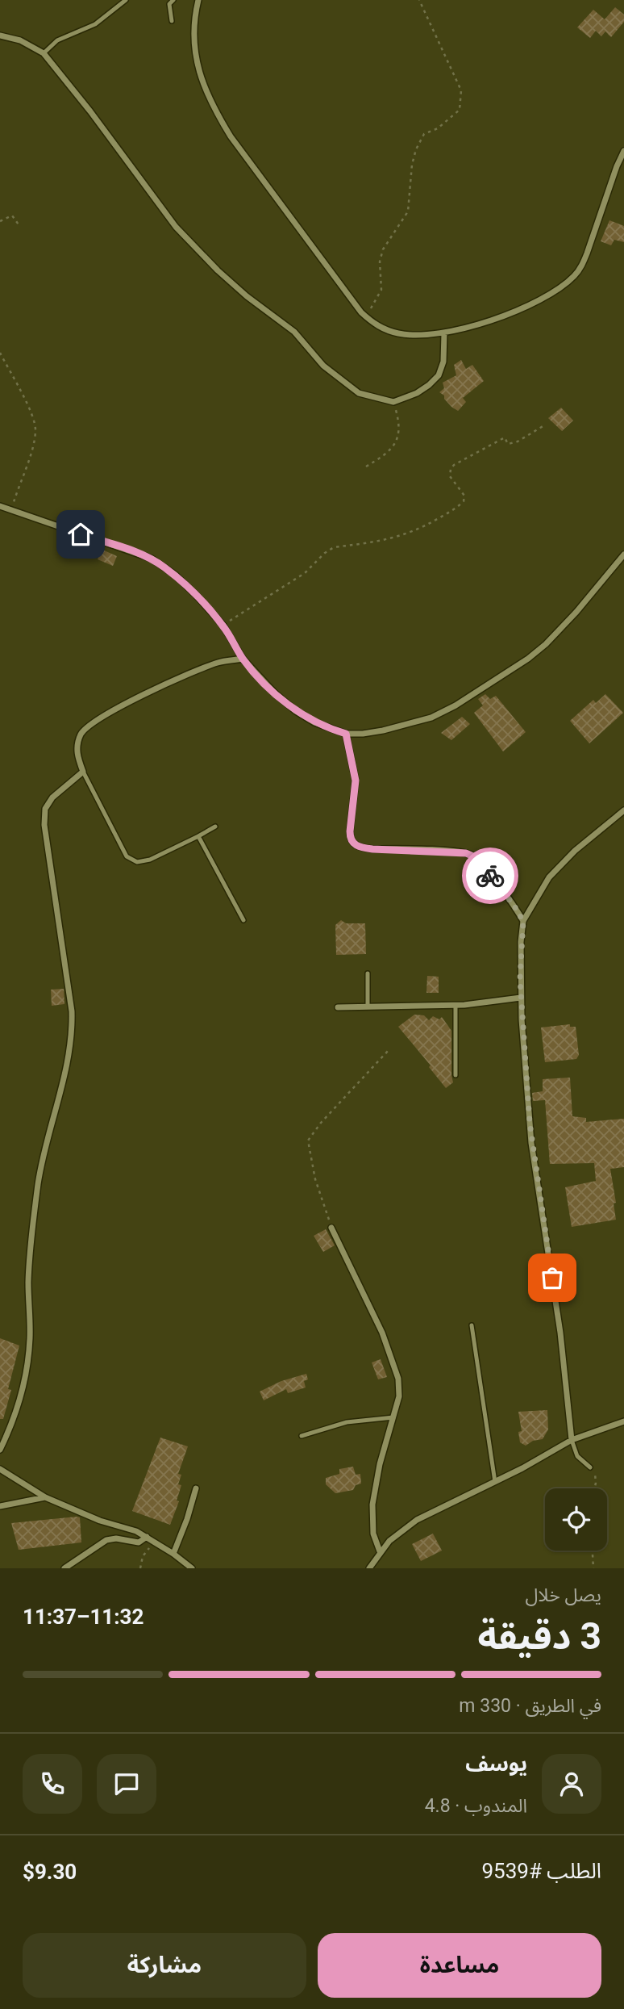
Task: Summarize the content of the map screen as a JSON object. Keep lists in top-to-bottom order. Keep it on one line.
{"page":{"heading":["3 دقيقة","يصل خلال","11:32–11:37"],"panel":["يوسف","المندوب · 4.8","الطلب #9539","$9.30"],"bar":"في الطريق · 330 m","buttons":["مساعدة","مشاركة"]}}
